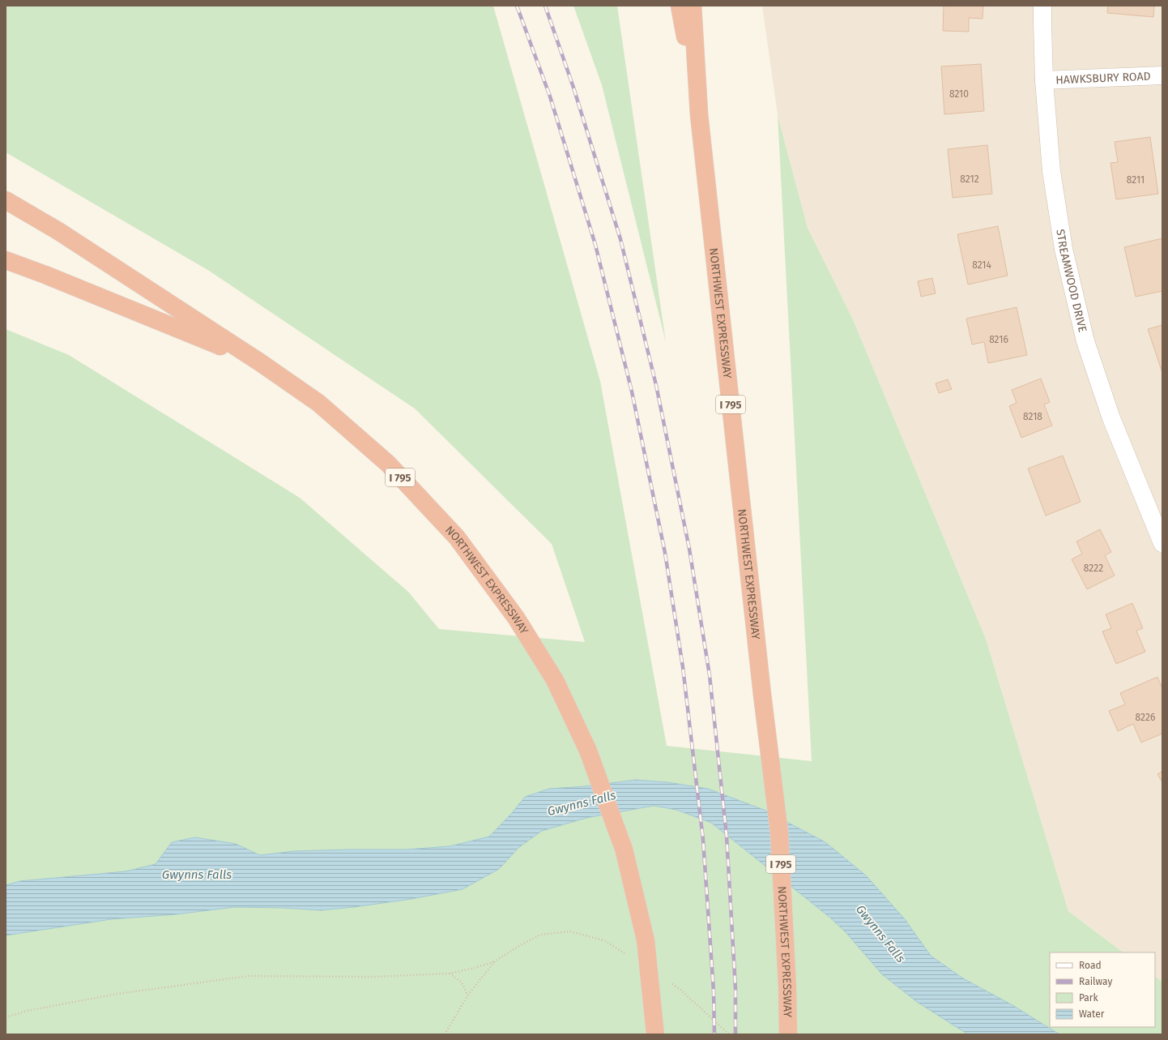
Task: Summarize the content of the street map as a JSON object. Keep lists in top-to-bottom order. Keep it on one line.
{"streets":{"highway":["NORTHWEST EXPRESSWAY","I 795"],"street":["HAWKSBURY ROAD","STREAMWOOD DRIVE"]},"crossings":[["HAWKSBURY ROAD","STREAMWOOD DRIVE"]],"water":["Gwynns Falls"],"house_numbers":["8210","8212","8211","8214","8216","8218","8222","8226"],"legend":["Road","Railway","Park","Water"]}
